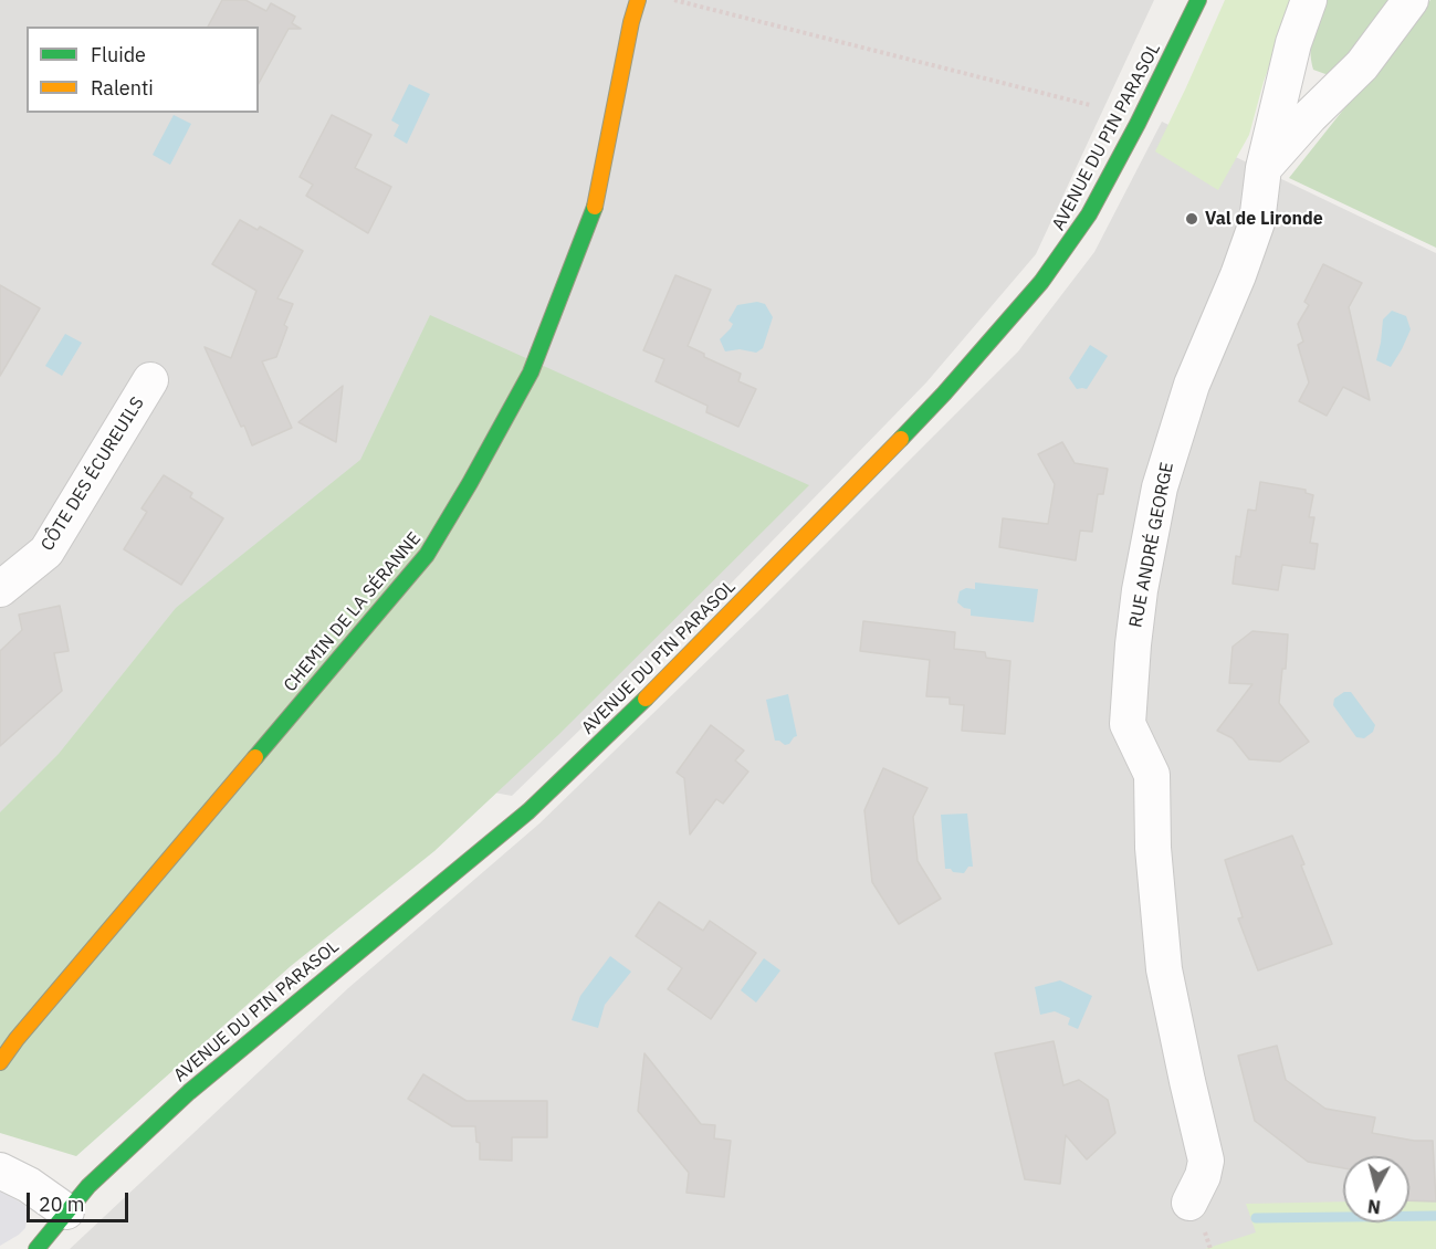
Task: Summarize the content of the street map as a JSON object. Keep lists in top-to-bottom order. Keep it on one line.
{"streets":{"street":["AVENUE DU PIN PARASOL","CÔTE DES ÉCUREUILS","RUE ANDRÉ GEORGE","CHEMIN DE LA SÉRANNE"]},"places":["Val de Lironde"],"legend":["Fluide","Ralenti"],"scale_bar":"20 m","north":"bottom"}
